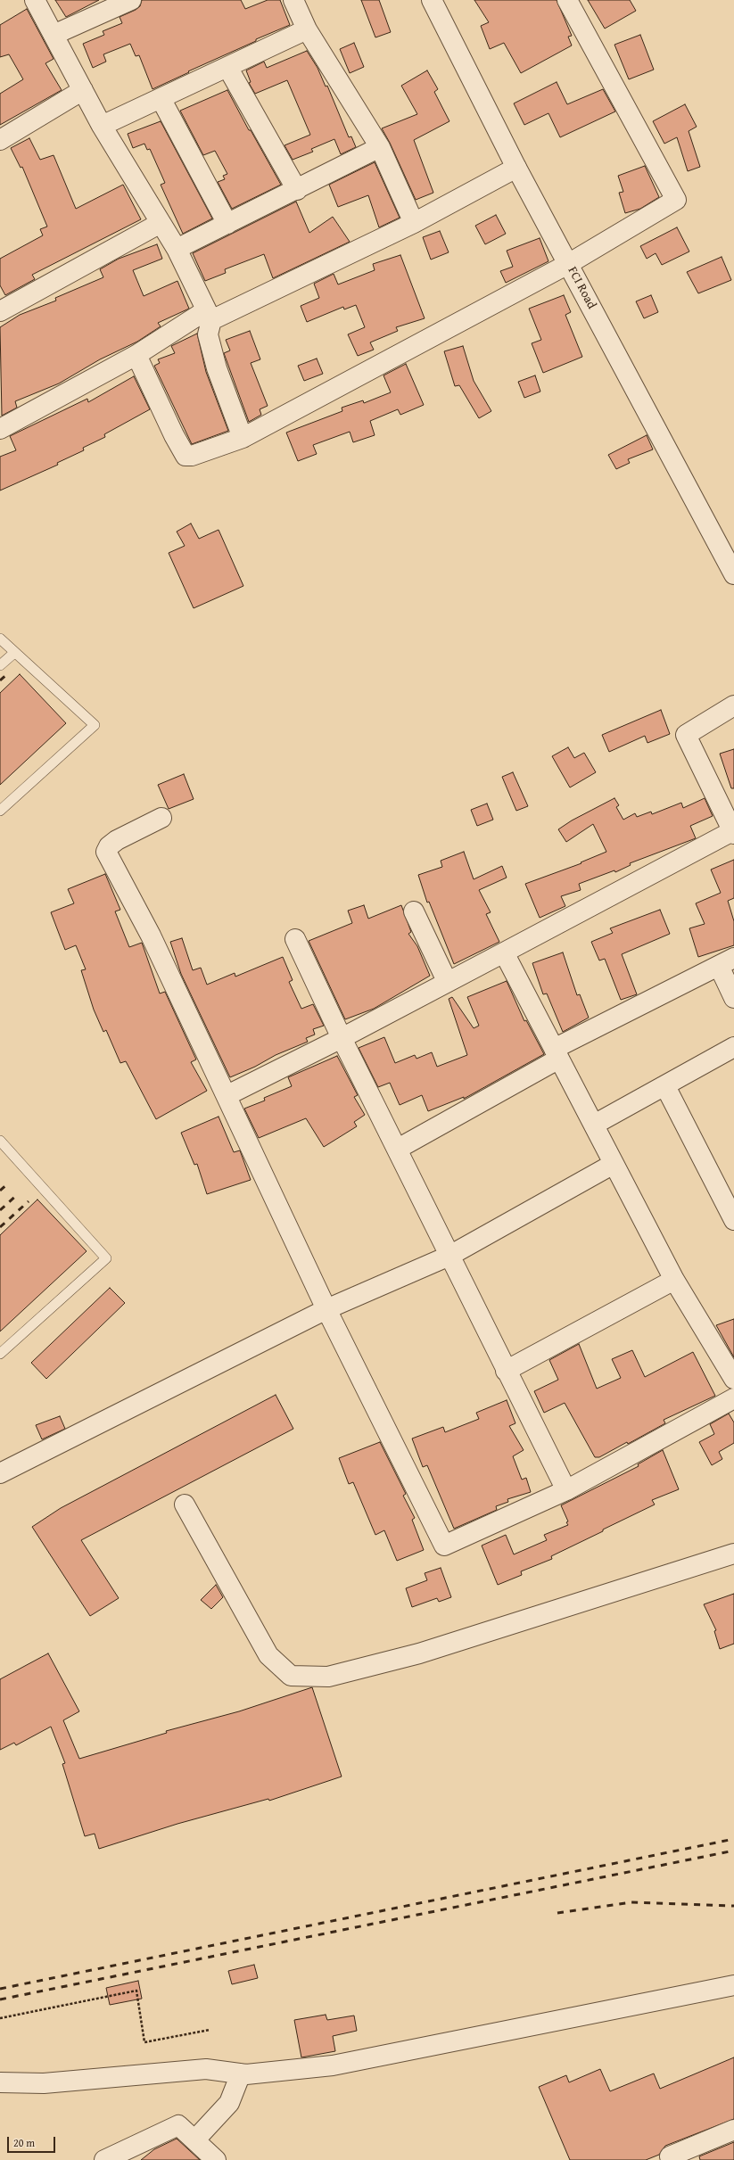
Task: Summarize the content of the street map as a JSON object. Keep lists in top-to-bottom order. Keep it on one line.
{"streets":{"street":["FCI Road"]},"scale_bar":"20 m"}
